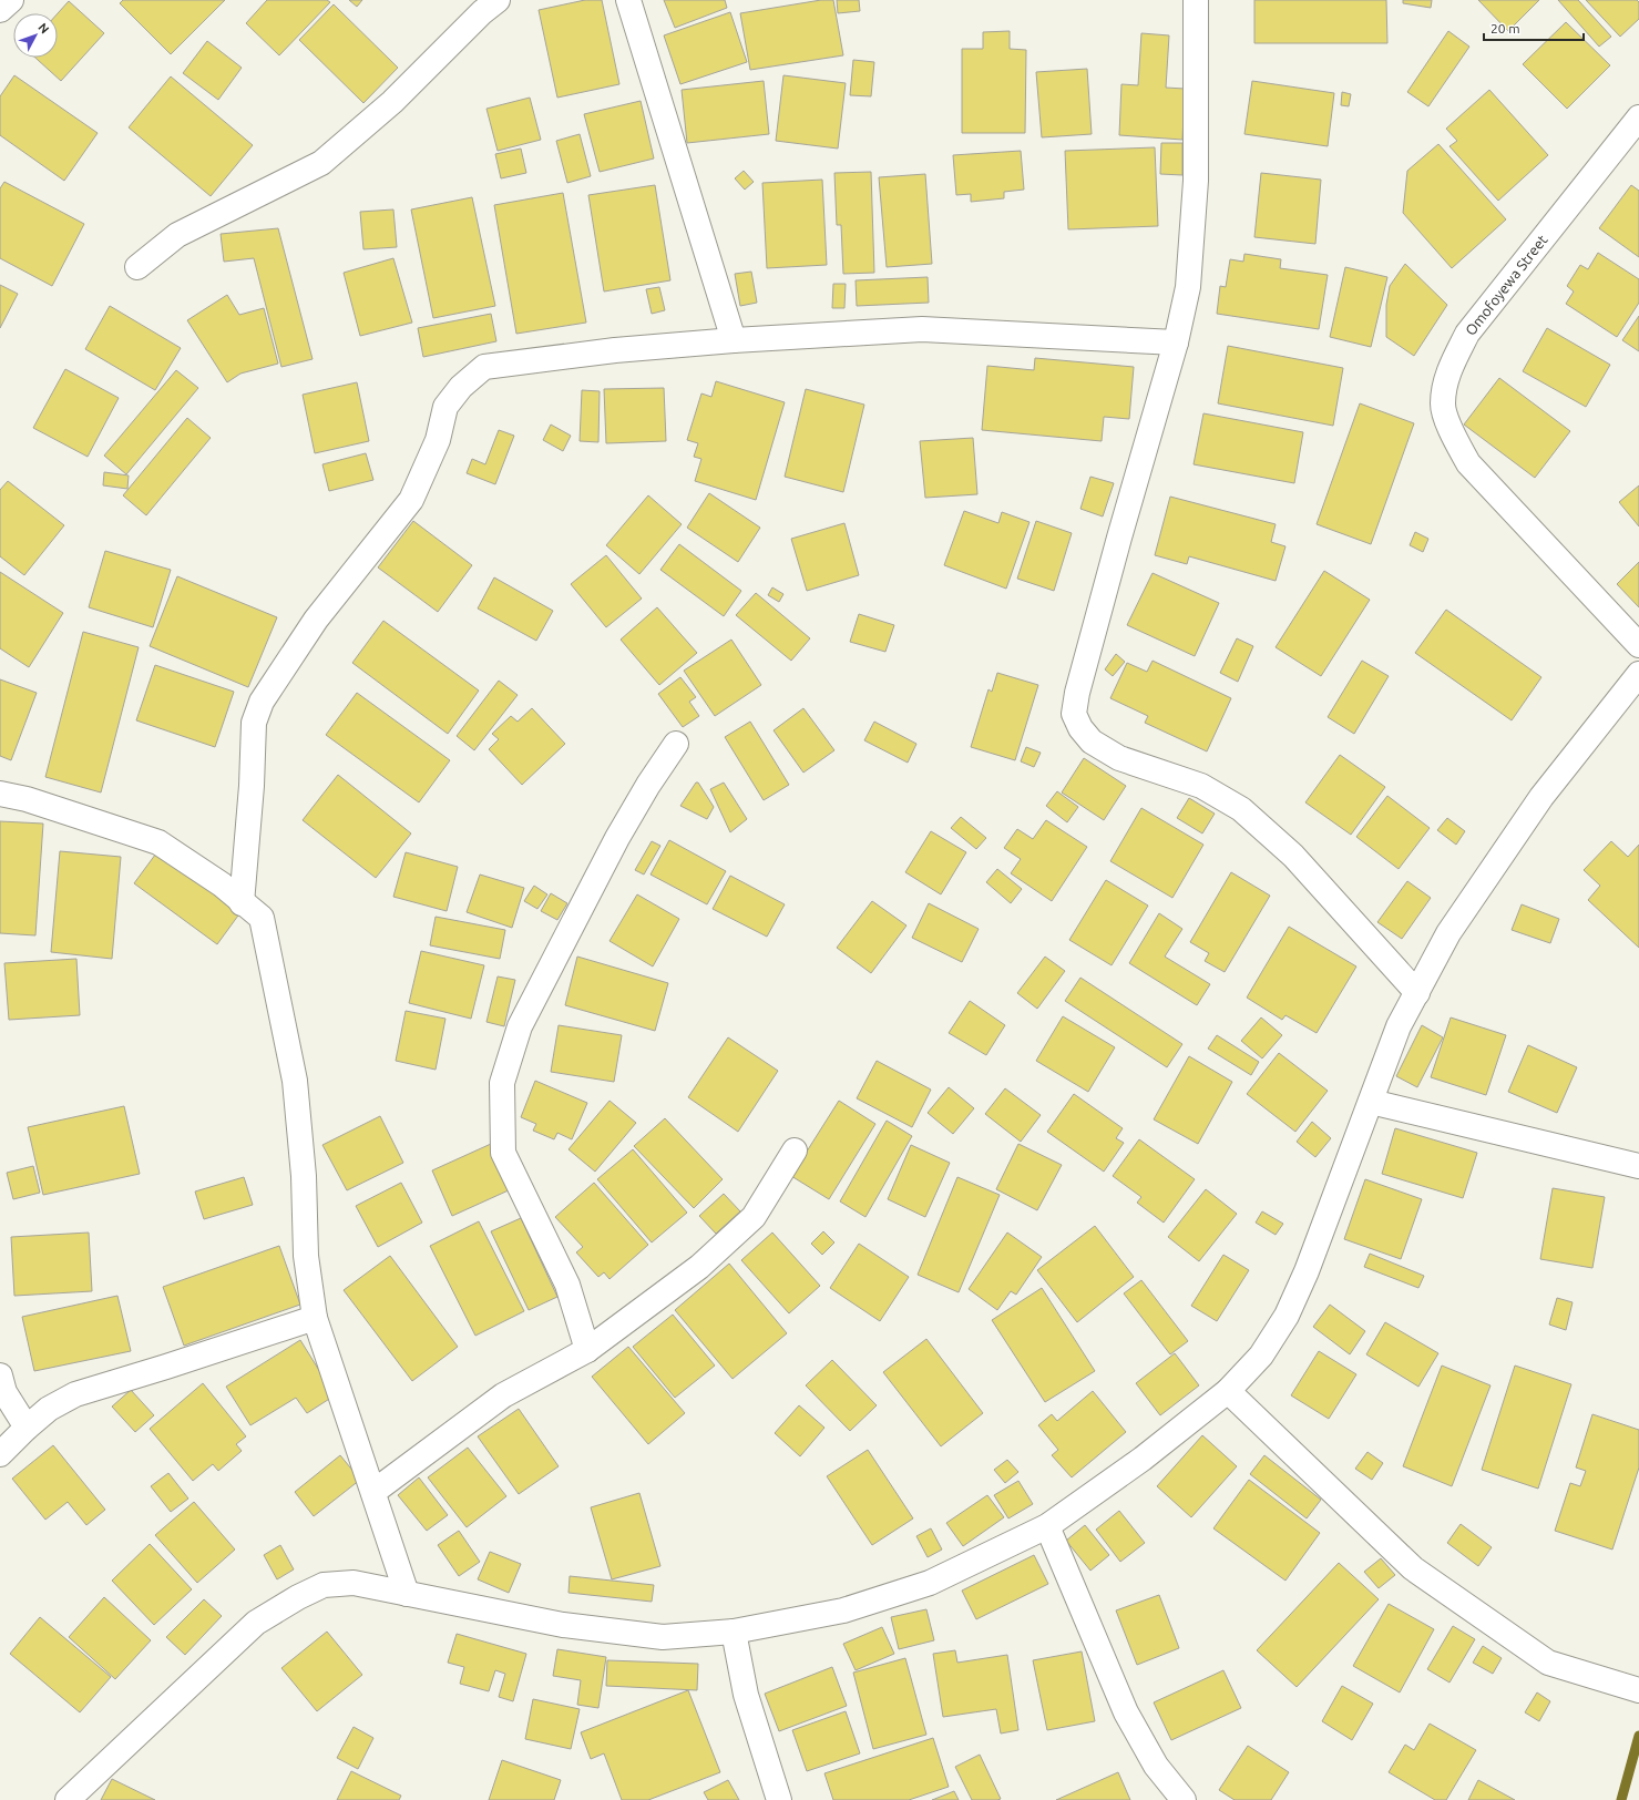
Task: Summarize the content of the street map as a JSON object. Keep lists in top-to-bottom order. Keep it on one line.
{"streets":{"street":["Omofoyewa Street"]},"scale_bar":"20 m","north":"top right"}
